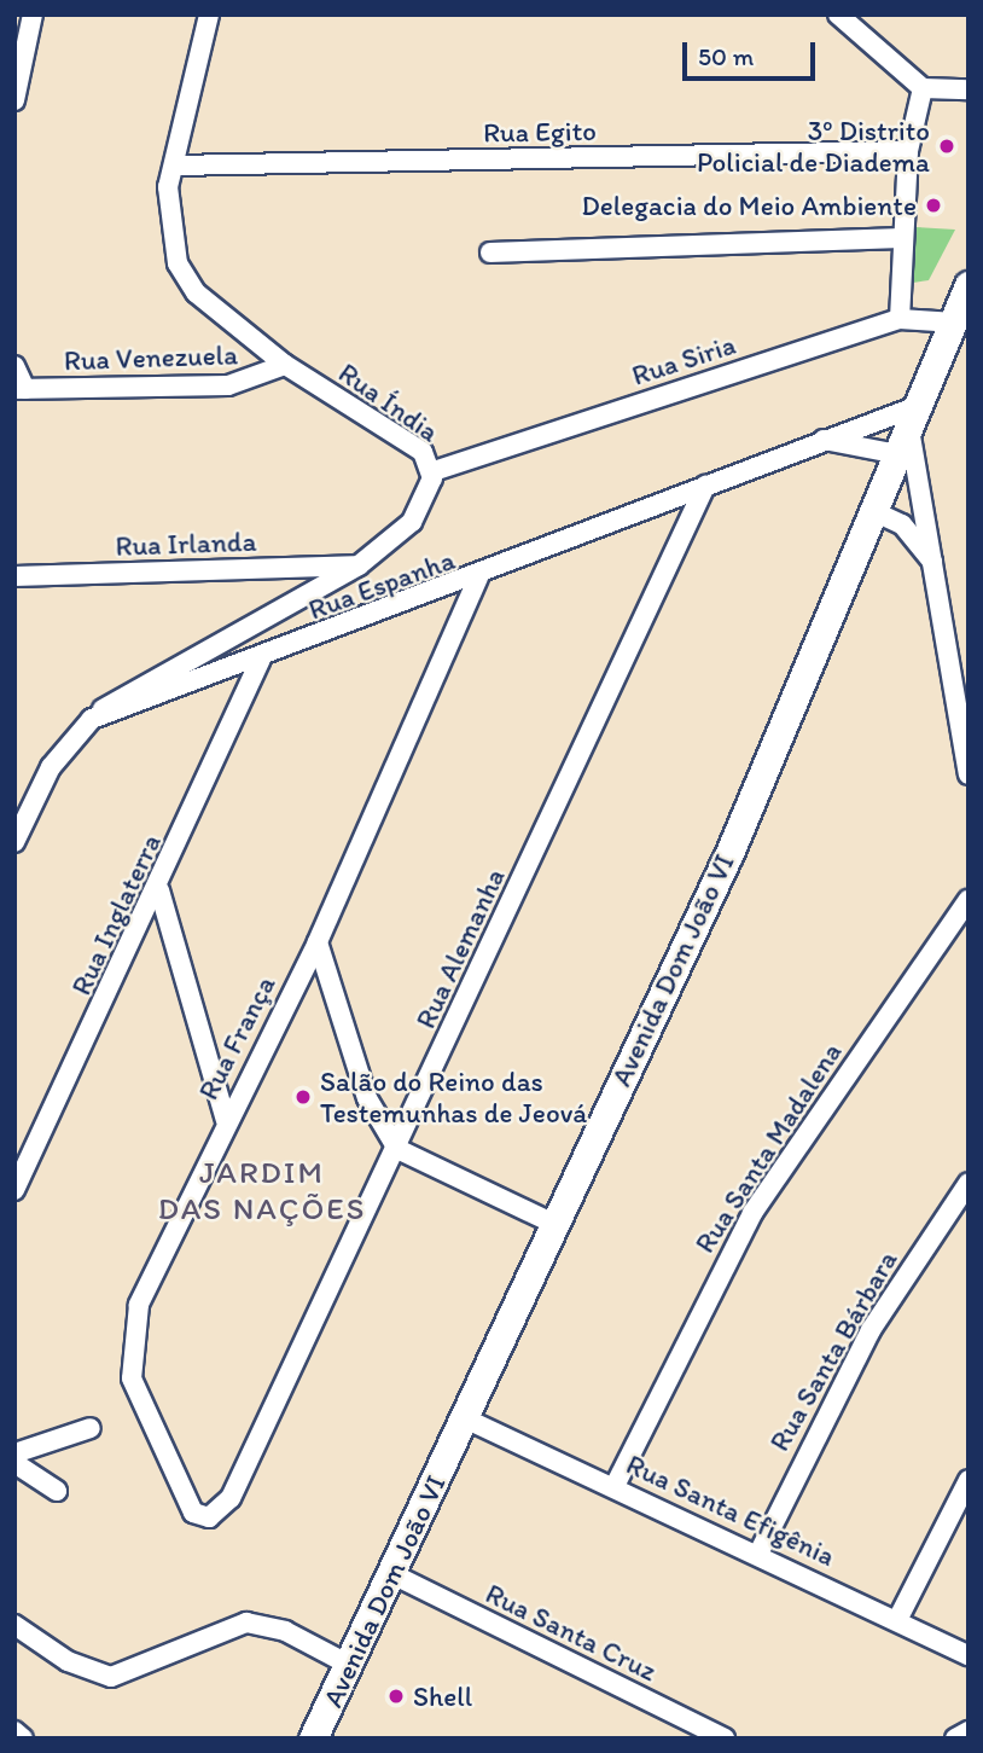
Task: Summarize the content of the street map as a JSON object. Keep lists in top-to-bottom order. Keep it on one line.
{"streets":{"street":["Rua Egito","Rua Venezuela","Rua Siria","Rua Índia","Rua Irlanda","Rua Espanha","Rua Inglaterra","Rua Alemanha","Avenida Dom João VI","Rua França","Rua Santa Madalena","Rua Santa Bárbara","Rua Santa Efigênia","Rua Santa Cruz"]},"crossings":[["Rua Egito","Rua Índia"],["Rua Venezuela","Rua Índia"],["Rua Siria","Rua Índia"],["Rua Siria","Avenida Dom João VI"],["Rua Índia","Rua Irlanda"],["Rua Índia","Rua Espanha"],["Rua Espanha","Rua Inglaterra"],["Rua Espanha","Rua Alemanha"],["Rua Espanha","Avenida Dom João VI"],["Rua Espanha","Rua França"],["Rua Alemanha","Rua França"],["Avenida Dom João VI","Rua Santa Efigênia"],["Avenida Dom João VI","Rua Santa Cruz"],["Rua Santa Madalena","Rua Santa Efigênia"],["Rua Santa Bárbara","Rua Santa Efigênia"]],"districts":["JARDIM DAS NAÇÕES"],"places":["3º Distrito Policial de Diadema","Delegacia do Meio Ambiente","Salão do Reino das Testemunhas de Jeová","Shell"],"scale_bar":"50 m"}
